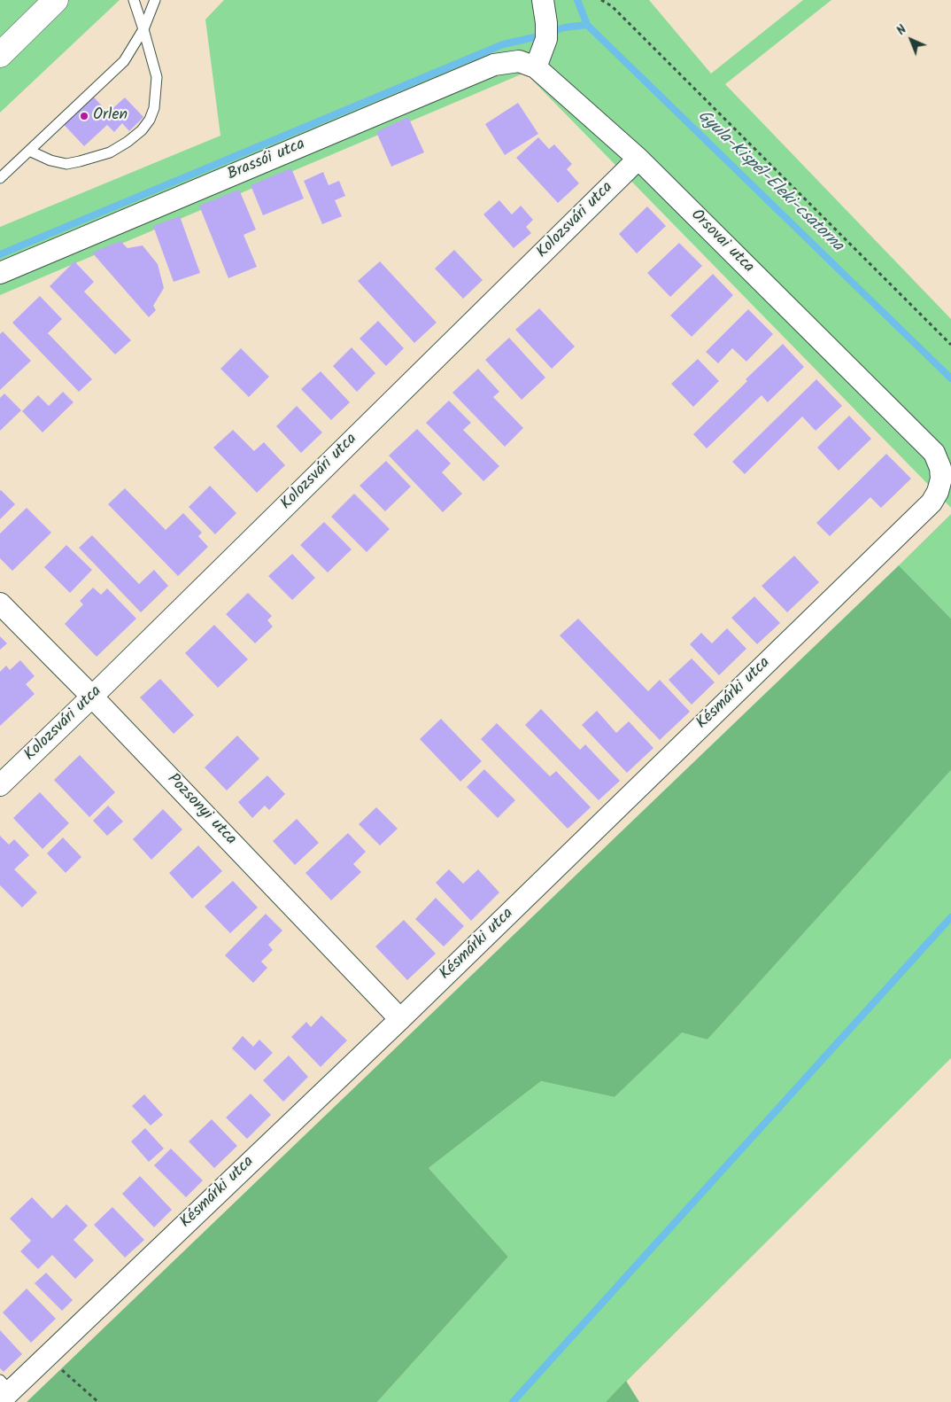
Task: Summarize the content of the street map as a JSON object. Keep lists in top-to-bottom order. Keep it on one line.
{"streets":{"street":["Brassói utca","Kolozsvári utca","Orsovai utca","Késmárki utca","Pozsonyi utca"]},"crossings":[["Brassói utca","Orsovai utca"],["Kolozsvári utca","Orsovai utca"],["Kolozsvári utca","Pozsonyi utca"],["Orsovai utca","Késmárki utca"],["Késmárki utca","Pozsonyi utca"]],"water":["Gyula-Kispél-Eleki-csatorna"],"places":["Orlen"],"north":"top left"}
